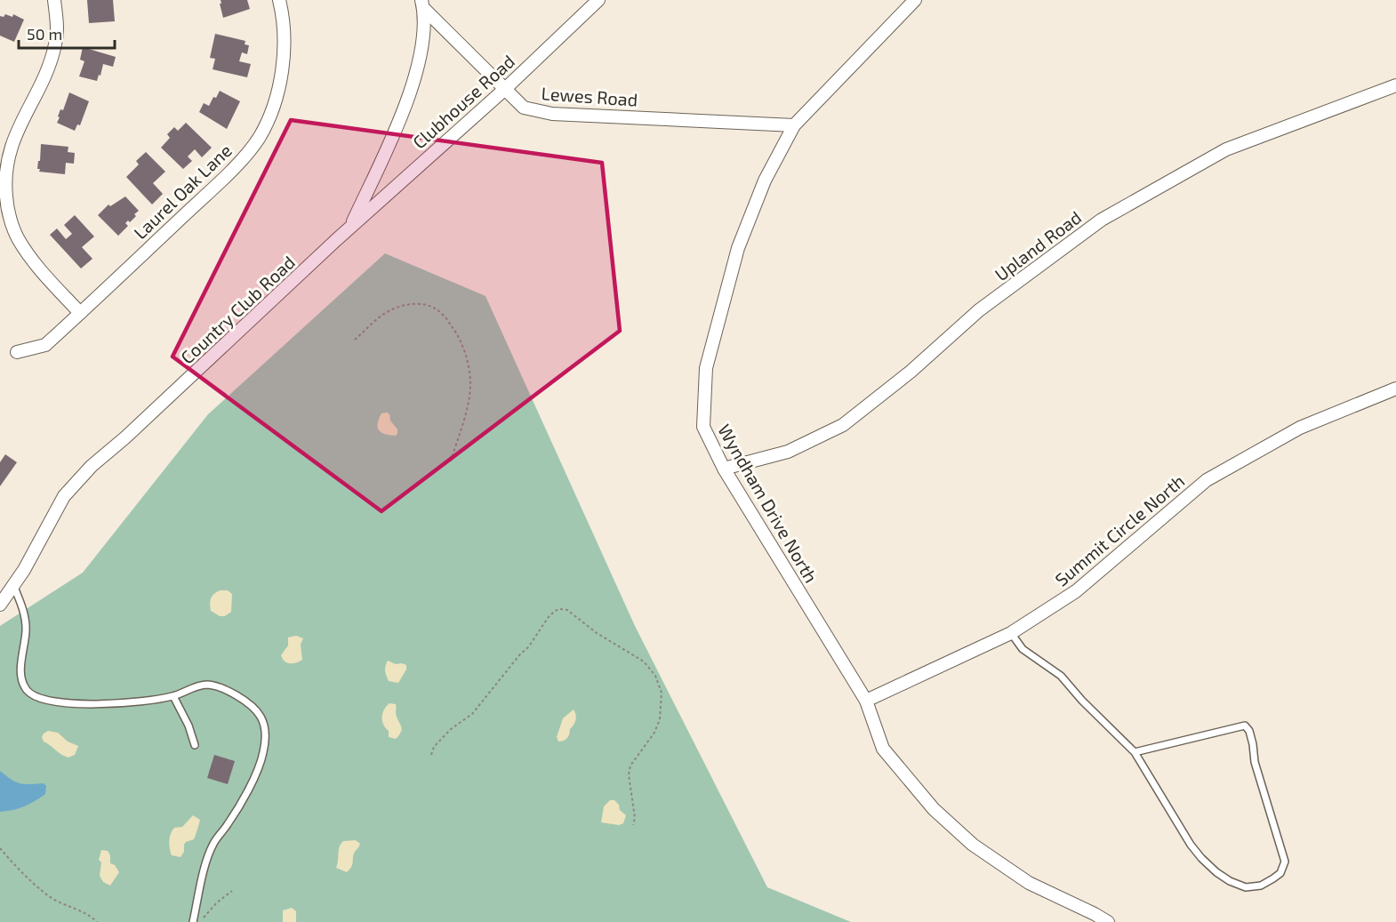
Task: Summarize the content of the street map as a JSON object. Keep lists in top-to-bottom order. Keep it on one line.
{"streets":{"street":["Lewes Road","Clubhouse Road","Laurel Oak Lane","Upland Road","Country Club Road","Wyndham Drive North","Summit Circle North"]},"crossings":[["Lewes Road","Clubhouse Road"],["Lewes Road","Country Club Road"],["Lewes Road","Wyndham Drive North"],["Clubhouse Road","Country Club Road"],["Upland Road","Wyndham Drive North"],["Wyndham Drive North","Summit Circle North"]],"scale_bar":"50 m"}
